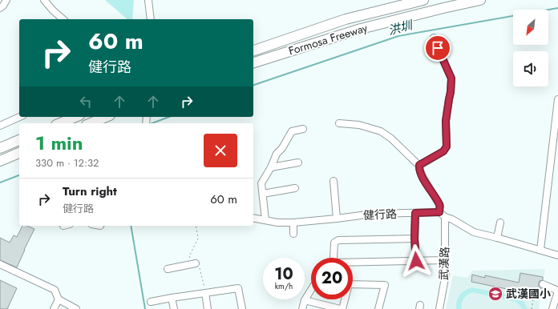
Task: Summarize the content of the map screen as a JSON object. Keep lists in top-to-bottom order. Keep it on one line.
{"streets":{"highway":["Formosa Freeway"],"street":["健行路","武漢路"]},"water":["洪圳"],"places":{"school or university":["武漢國小"]},"north":"bottom left","page":{"turn":["60 m","健行路"],"heading":["1 min","330 m · 12:32"],"list":[{"name":"Turn right","note":"健行路","value":"60 m"}],"speed":"10 km/h","limit":"20"}}
